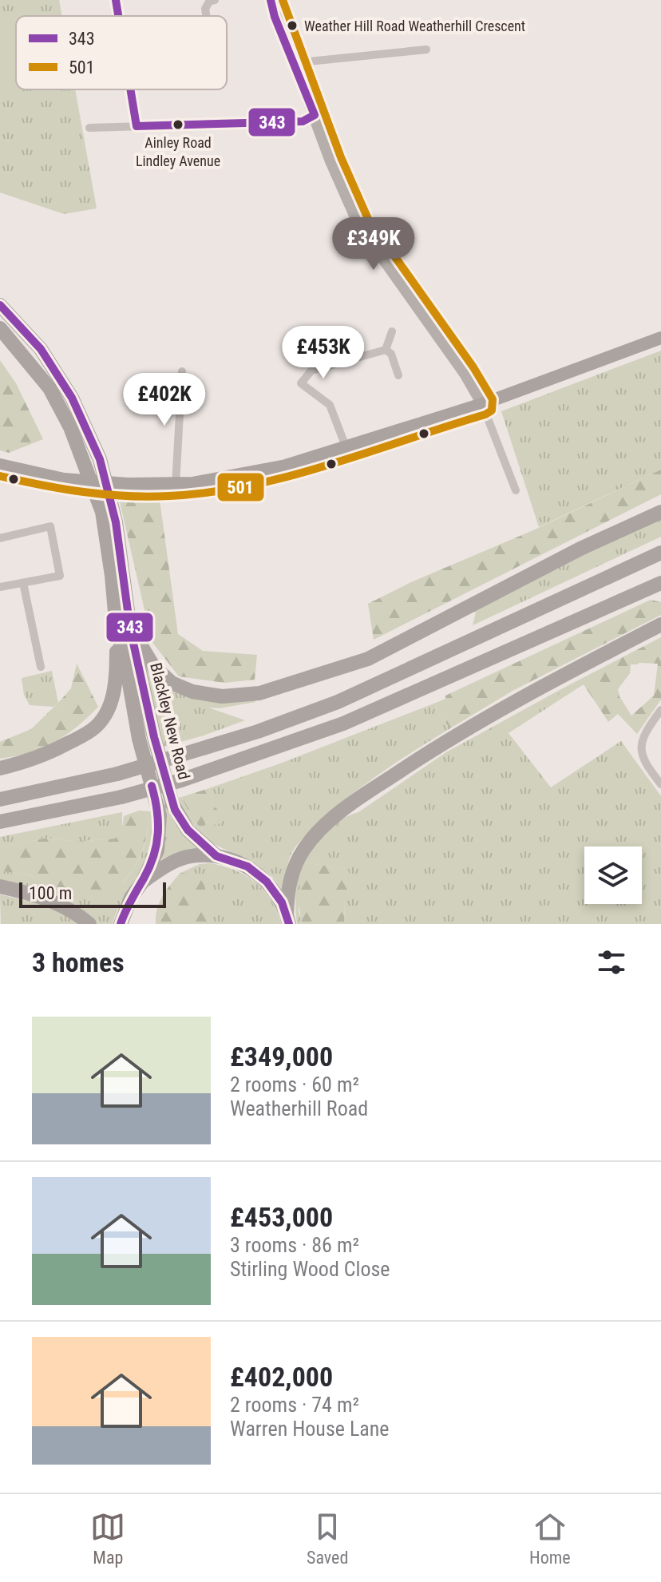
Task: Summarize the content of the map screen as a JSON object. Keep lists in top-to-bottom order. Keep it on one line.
{"streets":{"highway":["Blackley New Road"]},"places":["Weather Hill Road Weatherhill Crescent","Ainley Road Lindley Avenue"],"lines":["transit line 343","transit line 501"],"legend":["343","501"],"scale_bar":"100 m","page":{"price":["£349K","£453K","£402K"],"scale":"100 m","heading":"3 homes","list":[{"name":"£349,000","note":"2 rooms · 60 m² · Weatherhill Road"},{"name":"£453,000","note":"3 rooms · 86 m² · Stirling Wood Close"},{"name":"£402,000","note":"2 rooms · 74 m² · Warren House Lane"}],"tabs":["Map","Saved","Home"]}}
